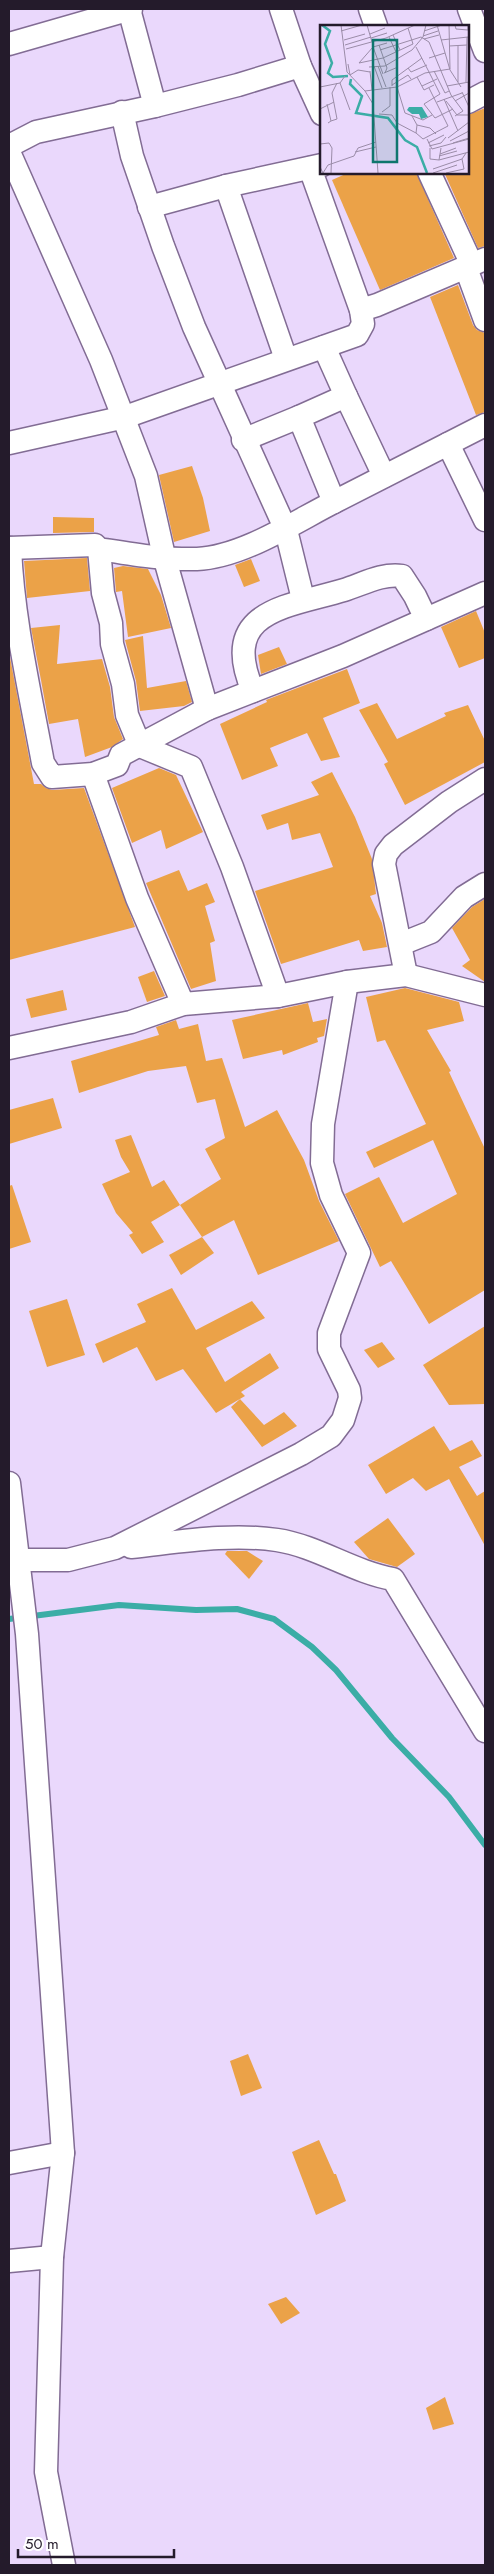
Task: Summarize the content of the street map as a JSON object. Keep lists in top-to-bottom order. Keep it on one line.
{"scale_bar":"50 m"}
